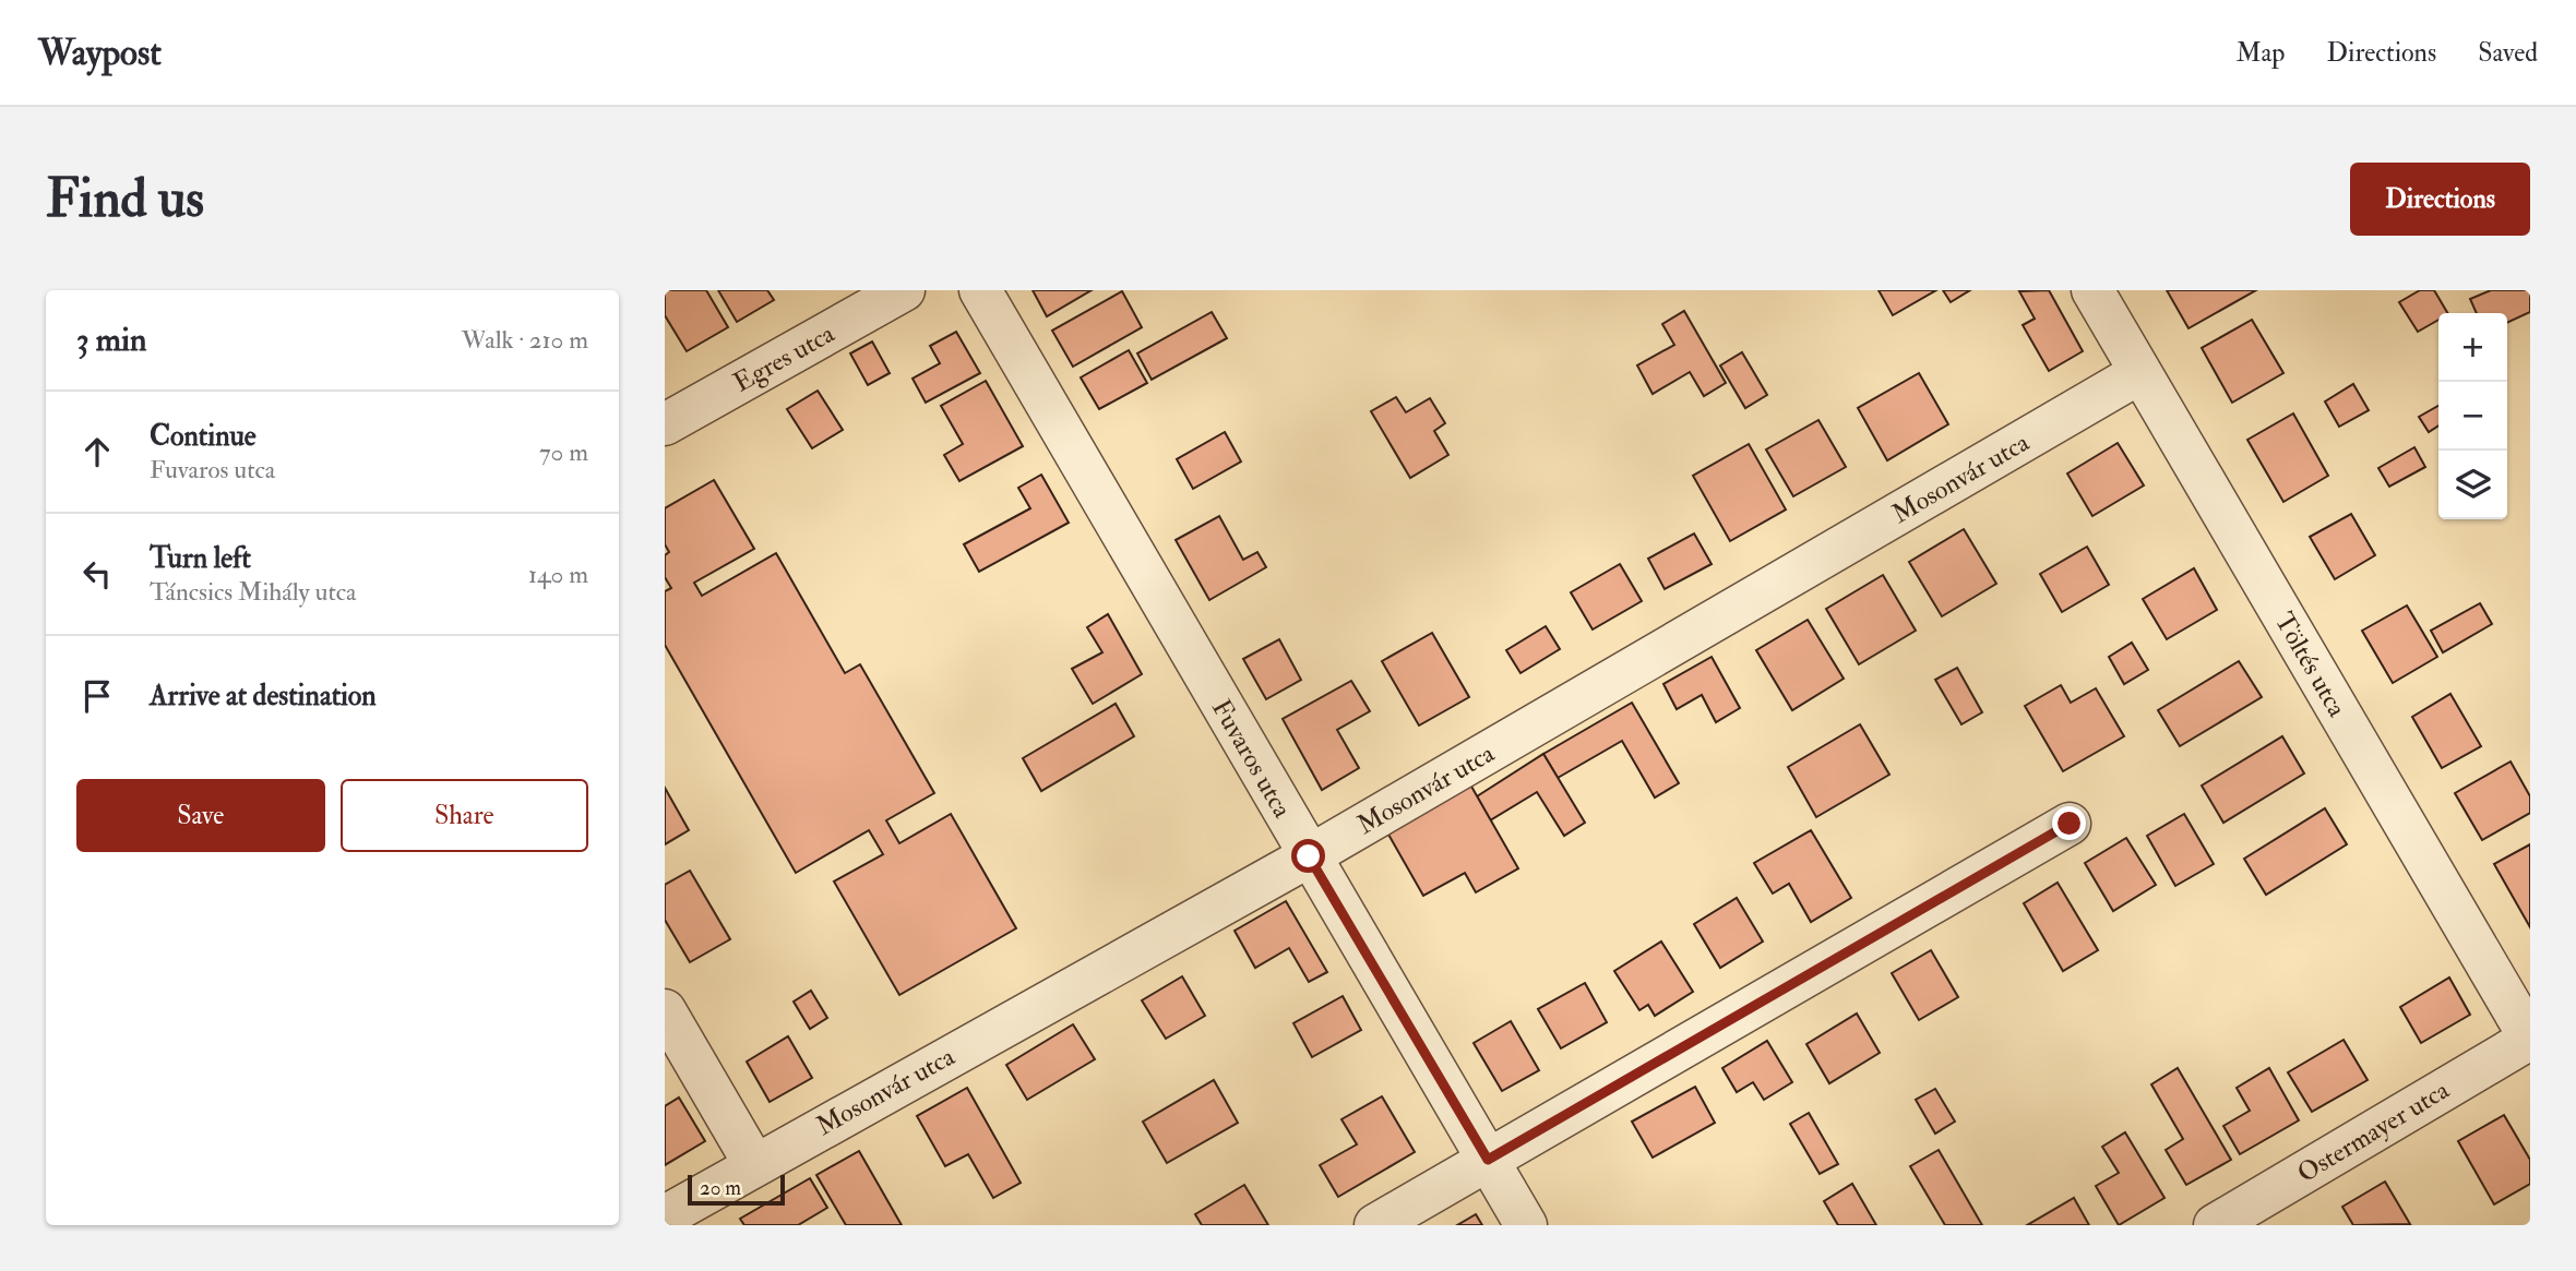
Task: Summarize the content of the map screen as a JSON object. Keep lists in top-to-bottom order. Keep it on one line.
{"streets":{"street":["Egres utca","Mosonvár utca","Töltés utca","Fuvaros utca","Ostermayer utca"]},"crossings":[["Mosonvár utca","Töltés utca"],["Mosonvár utca","Fuvaros utca"],["Töltés utca","Ostermayer utca"]],"scale_bar":"20 m","page":{"header":"Waypost","nav":["Map","Directions","Saved"],"buttons":["Directions",["Save","Share"]],"title":"Find us","heading":["3 min","Walk · 210 m"],"map_buttons":["+","−"],"list":[["Continue","Fuvaros utca","70 m"],["Turn left","Táncsics Mihály utca","140 m"],"Arrive at destination"],"scale":"20 m"}}
